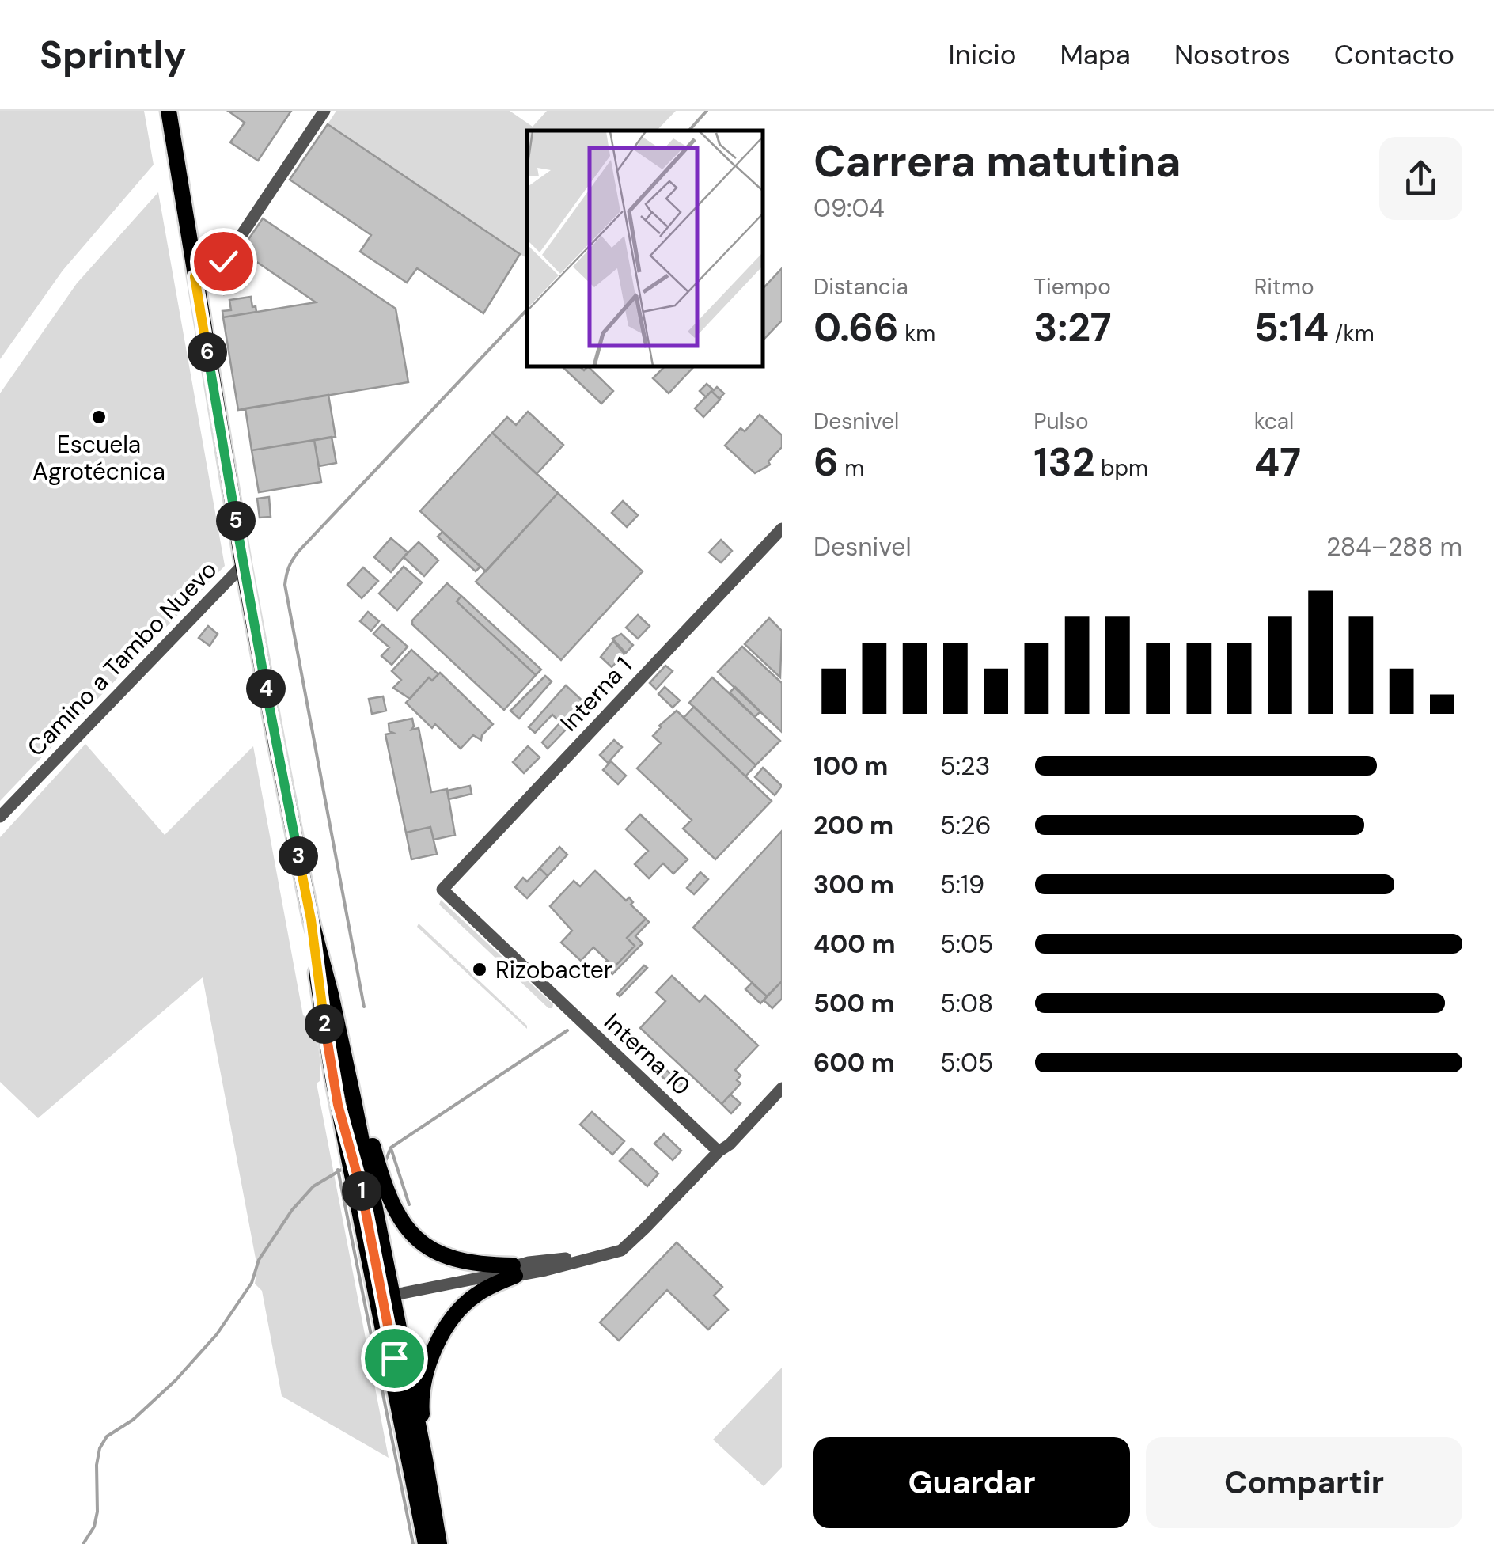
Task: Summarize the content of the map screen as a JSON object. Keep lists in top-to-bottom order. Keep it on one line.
{"streets":{"street":["Camino a Tambo Nuevo","Interna 1","Interna 10"]},"crossings":[["Interna 1","Interna 10"]],"places":["Escuela Agrotécnica","Rizobacter"],"page":{"header":"Sprintly","nav":["Inicio","Mapa","Nosotros","Contacto"],"heading":["Carrera matutina","09:04"],"stats":[["Distancia","0.66 km"],["Tiempo","3:27"],["Ritmo","5:14 /km"],["Desnivel","6 m"],["Pulso","132 bpm"],["kcal","47"]],"pins":["6","5","4","3","2","1"],"chart":["Desnivel","284–288 m"],"list":[{"name":"100 m","note":"5:23"},{"name":"200 m","note":"5:26"},{"name":"300 m","note":"5:19"},{"name":"400 m","note":"5:05"},{"name":"500 m","note":"5:08"},{"name":"600 m","note":"5:05"}],"buttons":["Guardar","Compartir"]}}
